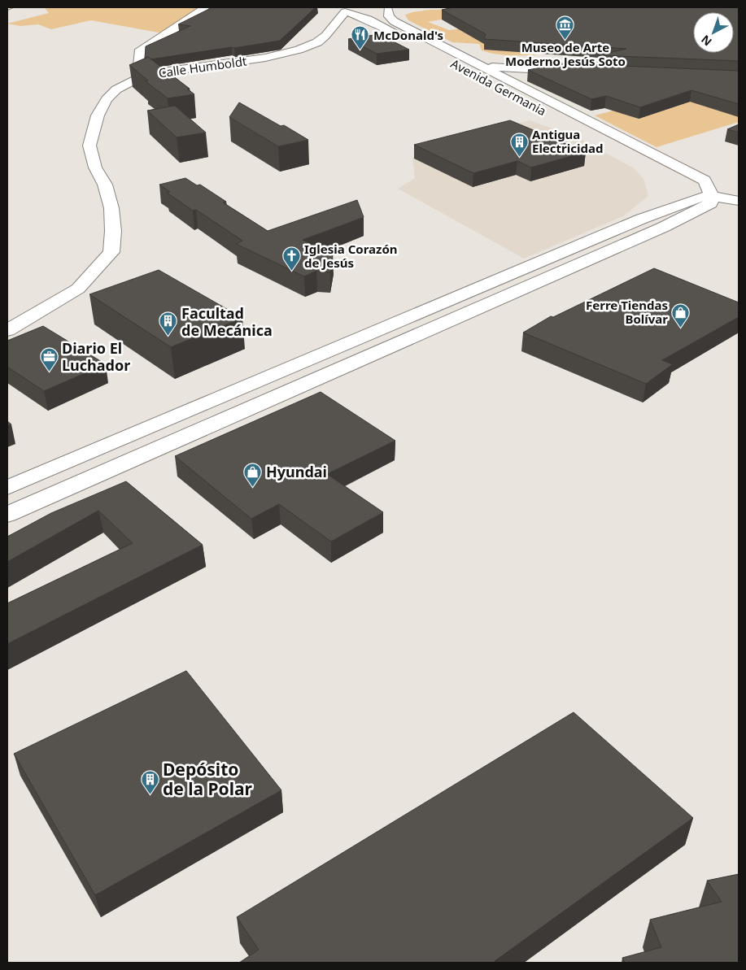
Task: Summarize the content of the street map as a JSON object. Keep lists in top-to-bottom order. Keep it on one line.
{"streets":{"street":["Calle Humboldt","Avenida Germania"]},"crossings":[["Calle Humboldt","Avenida Germania"]],"places":{"museum":["Museo de Arte Moderno Jesús Soto"],"restaurant":["McDonald's"],"building":["Antigua Electricidad","Facultad de Mecánica","Depósito de la Polar"],"church":["Iglesia Corazón de Jesús"],"shop":["Ferre Tiendas Bolívar","Hyundai"],"office":["Diario El Luchador"]},"north":"bottom left"}
